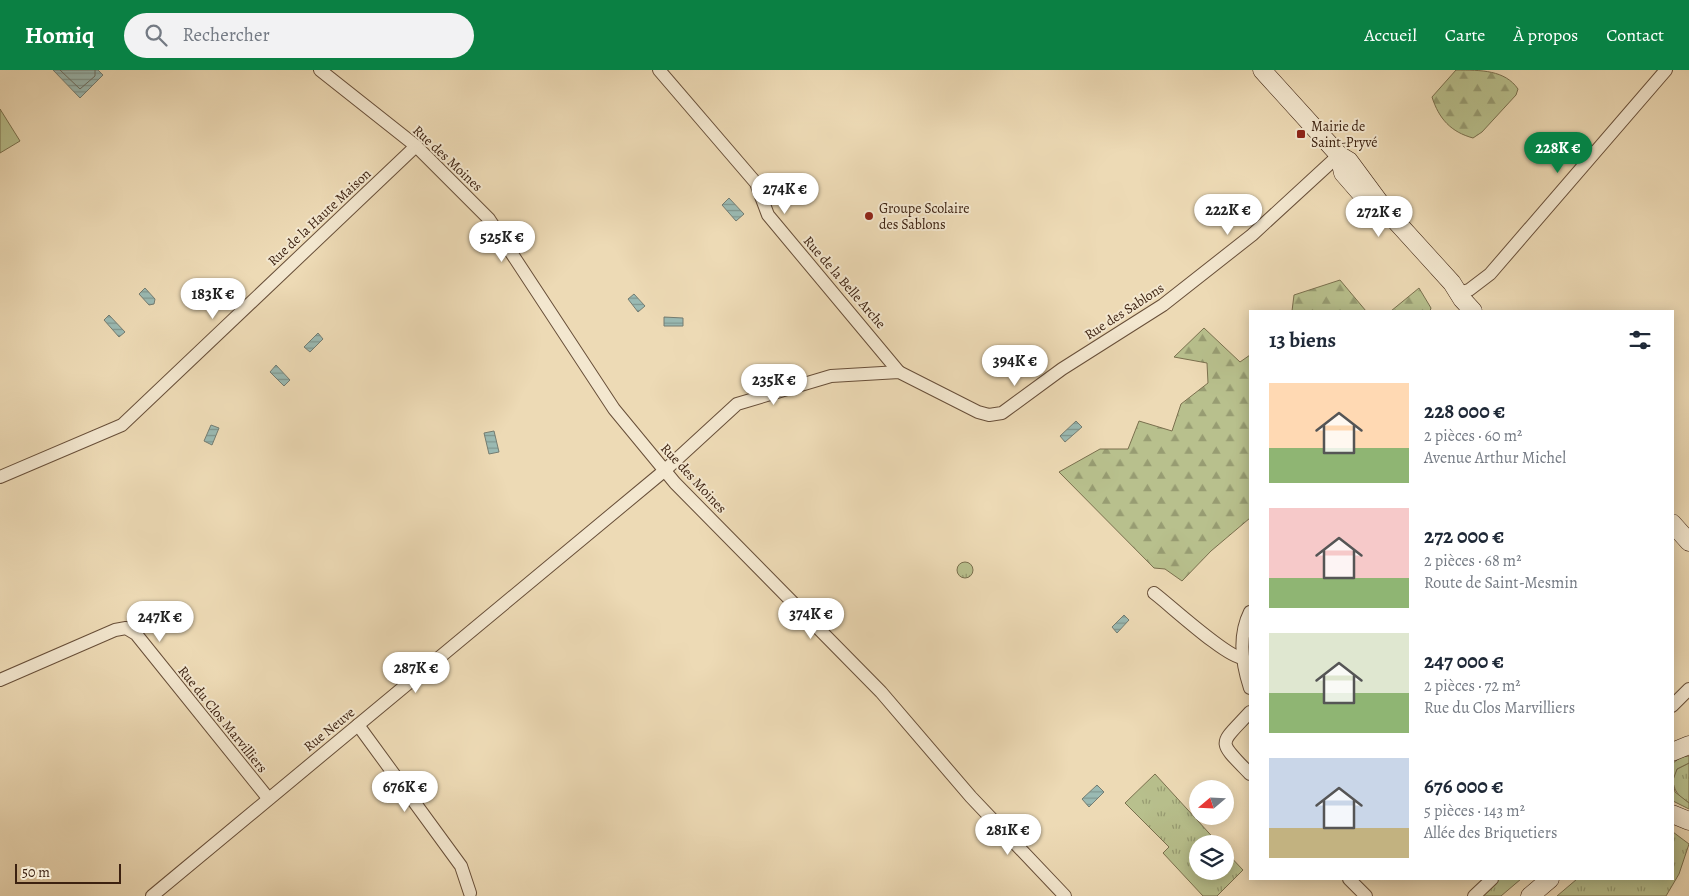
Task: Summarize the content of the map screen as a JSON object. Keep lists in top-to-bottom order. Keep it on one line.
{"streets":{"street":["Rue des Moines","Rue de la Haute Maison","Rue de la Belle Arche","Rue des Sablons","Rue du Clos Marvilliers","Rue Neuve"]},"crossings":[["Rue des Moines","Rue de la Haute Maison"],["Rue des Moines","Rue Neuve"],["Rue de la Belle Arche","Rue des Sablons"],["Rue du Clos Marvilliers","Rue Neuve"]],"places":{"transit":["Mairie de Saint-Pryvé"],"other":["Groupe Scolaire des Sablons"]},"scale_bar":"50 m","north":"left","page":{"header":"Homiq","search":"Rechercher","nav":["Accueil","Carte","À propos","Contact"],"price":["228K €","274K €","222K €","272K €","525K €","183K €","394K €","235K €","374K €","247K €","287K €","676K €","281K €"],"heading":"13 biens","list":[{"name":"228 000 €","note":"2 pièces · 60 m² · Avenue Arthur Michel"},{"name":"272 000 €","note":"2 pièces · 68 m² · Route de Saint-Mesmin"},{"name":"247 000 €","note":"2 pièces · 72 m² · Rue du Clos Marvilliers"},{"name":"676 000 €","note":"5 pièces · 143 m² · Allée des Briquetiers"}],"scale":"50 m"}}
